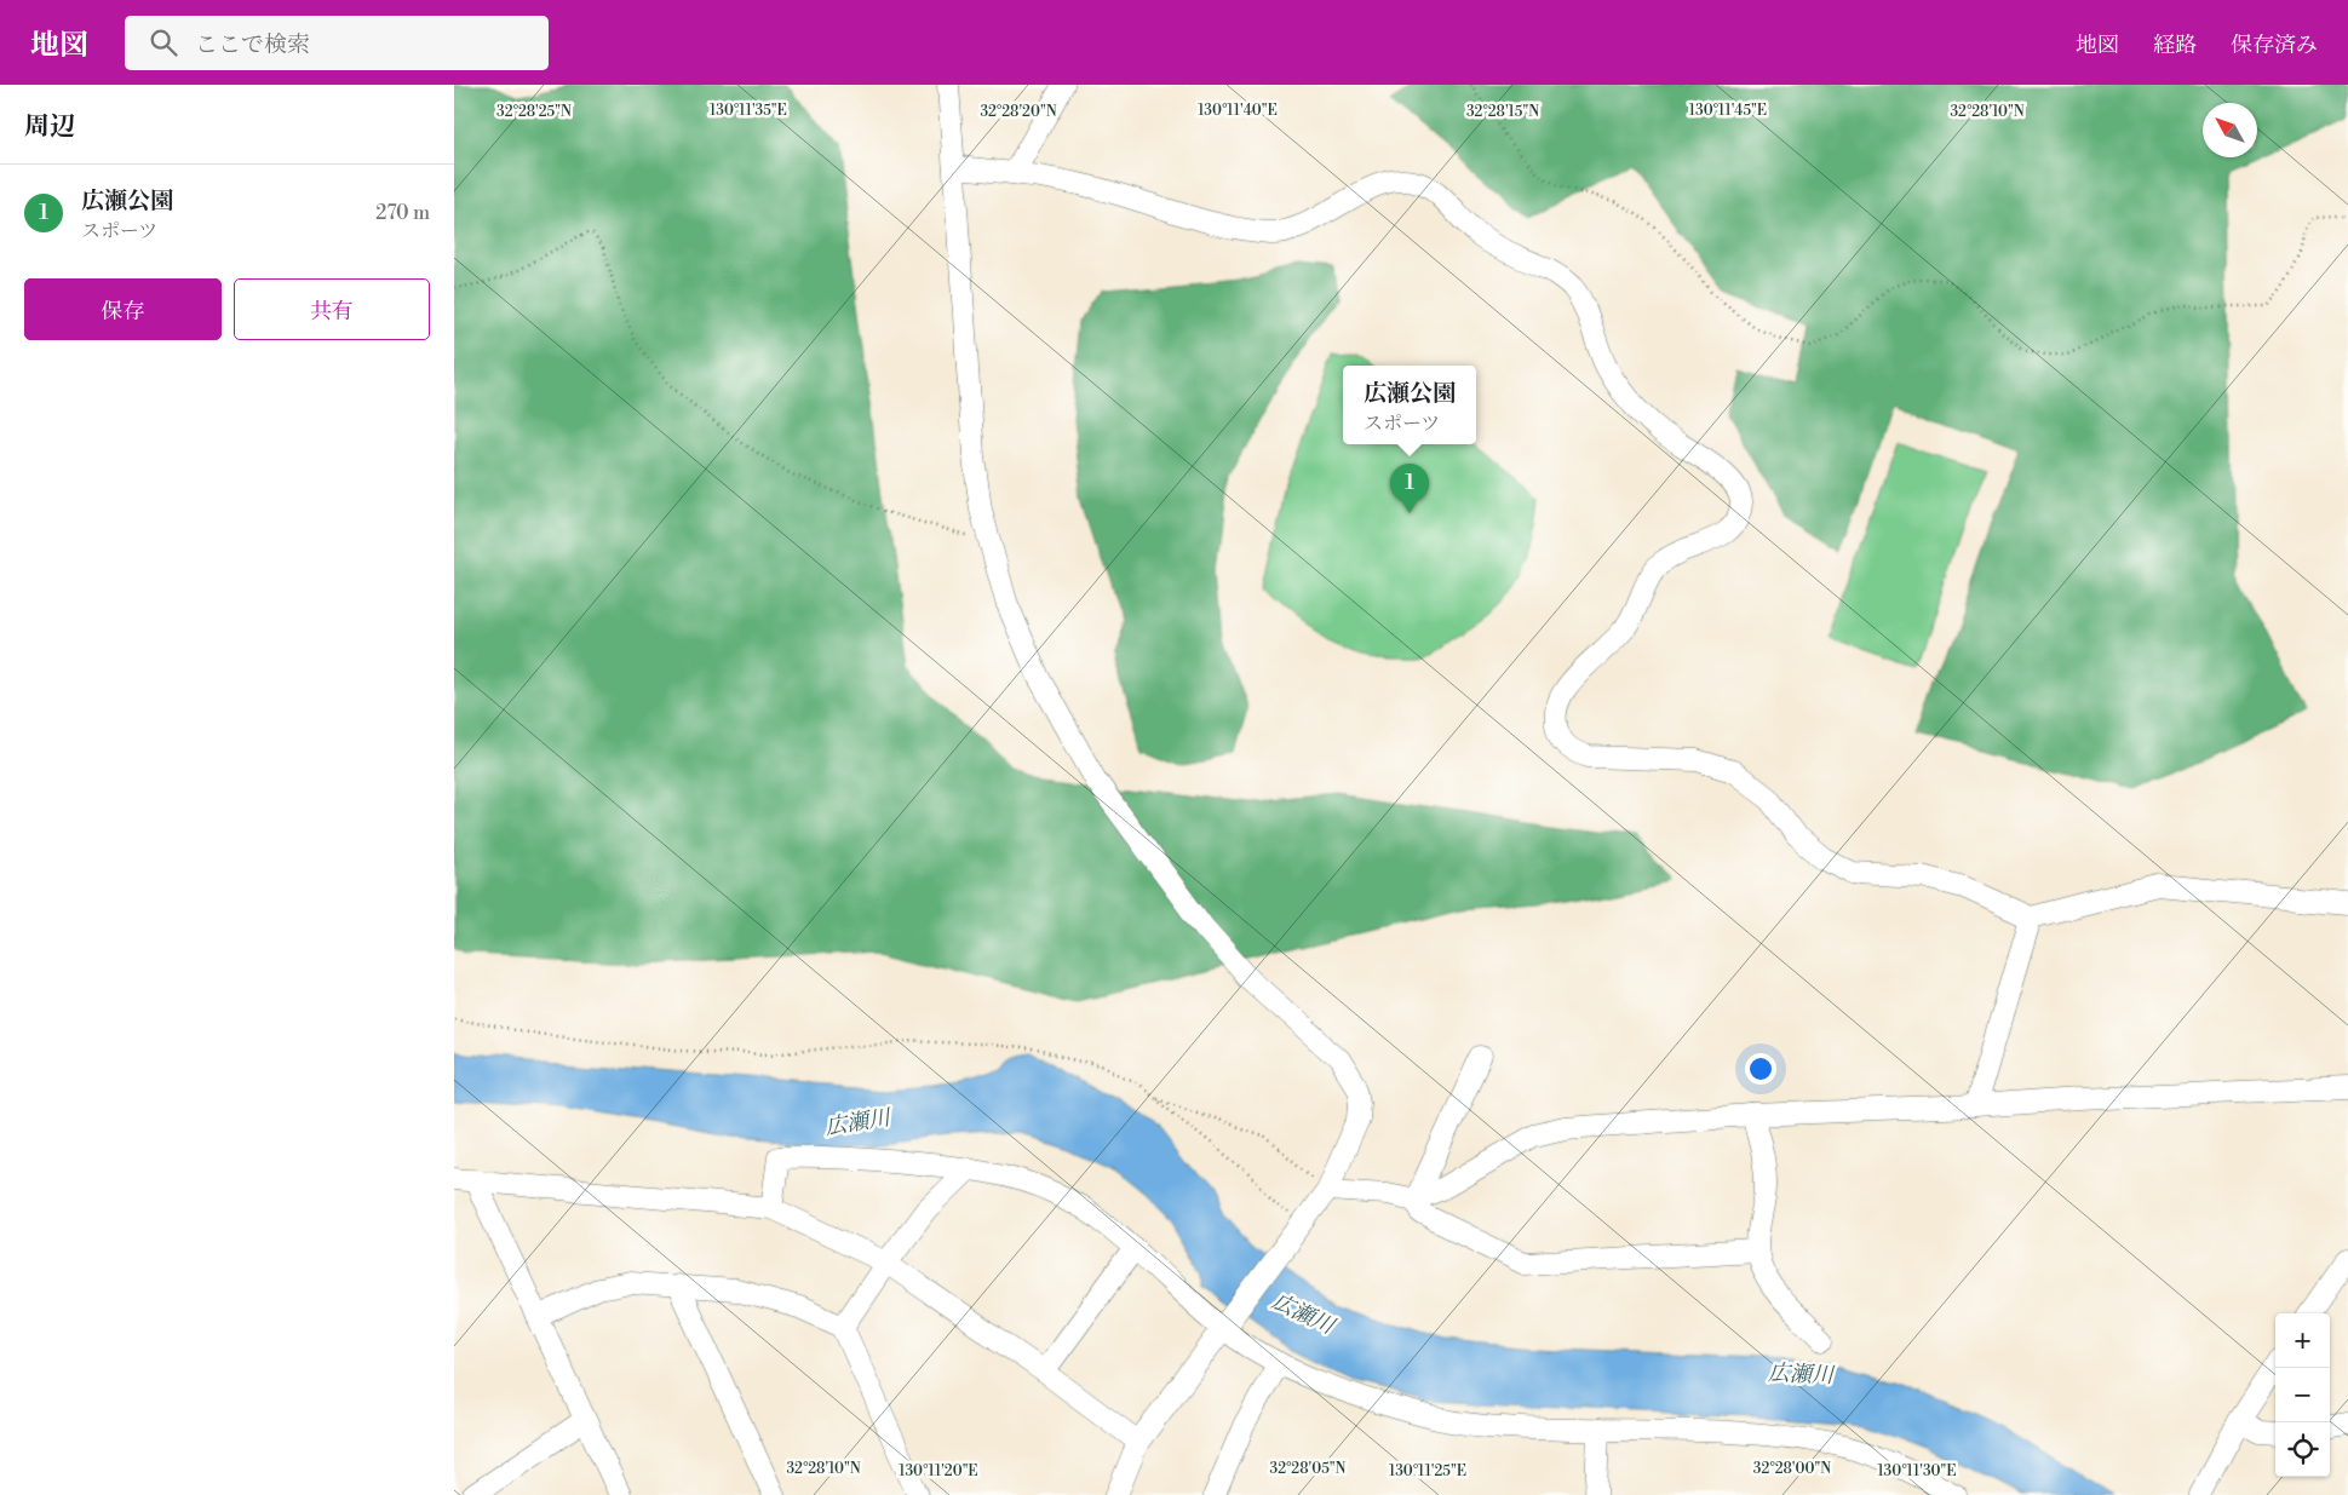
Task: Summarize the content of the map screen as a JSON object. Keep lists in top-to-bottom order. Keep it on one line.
{"water":["広瀬川"],"north":"top left","page":{"header":"地図","search":"ここで検索","nav":["地図","経路","保存済み"],"heading":"周辺","list":[{"mark":"1","name":"広瀬公園","note":"スポーツ","value":"270 m"}],"buttons":["保存","共有"],"popup":["広瀬公園","スポーツ"],"pins":"1","map_buttons":["+","−"]},"coordinates":["130°11'35\"E","130°11'40\"E","130°11'45\"E","32°28'25\"N","32°28'20\"N","32°28'15\"N","32°28'10\"N","32°28'05\"N","32°28'00\"N","130°11'20\"E","130°11'25\"E","130°11'30\"E"]}
